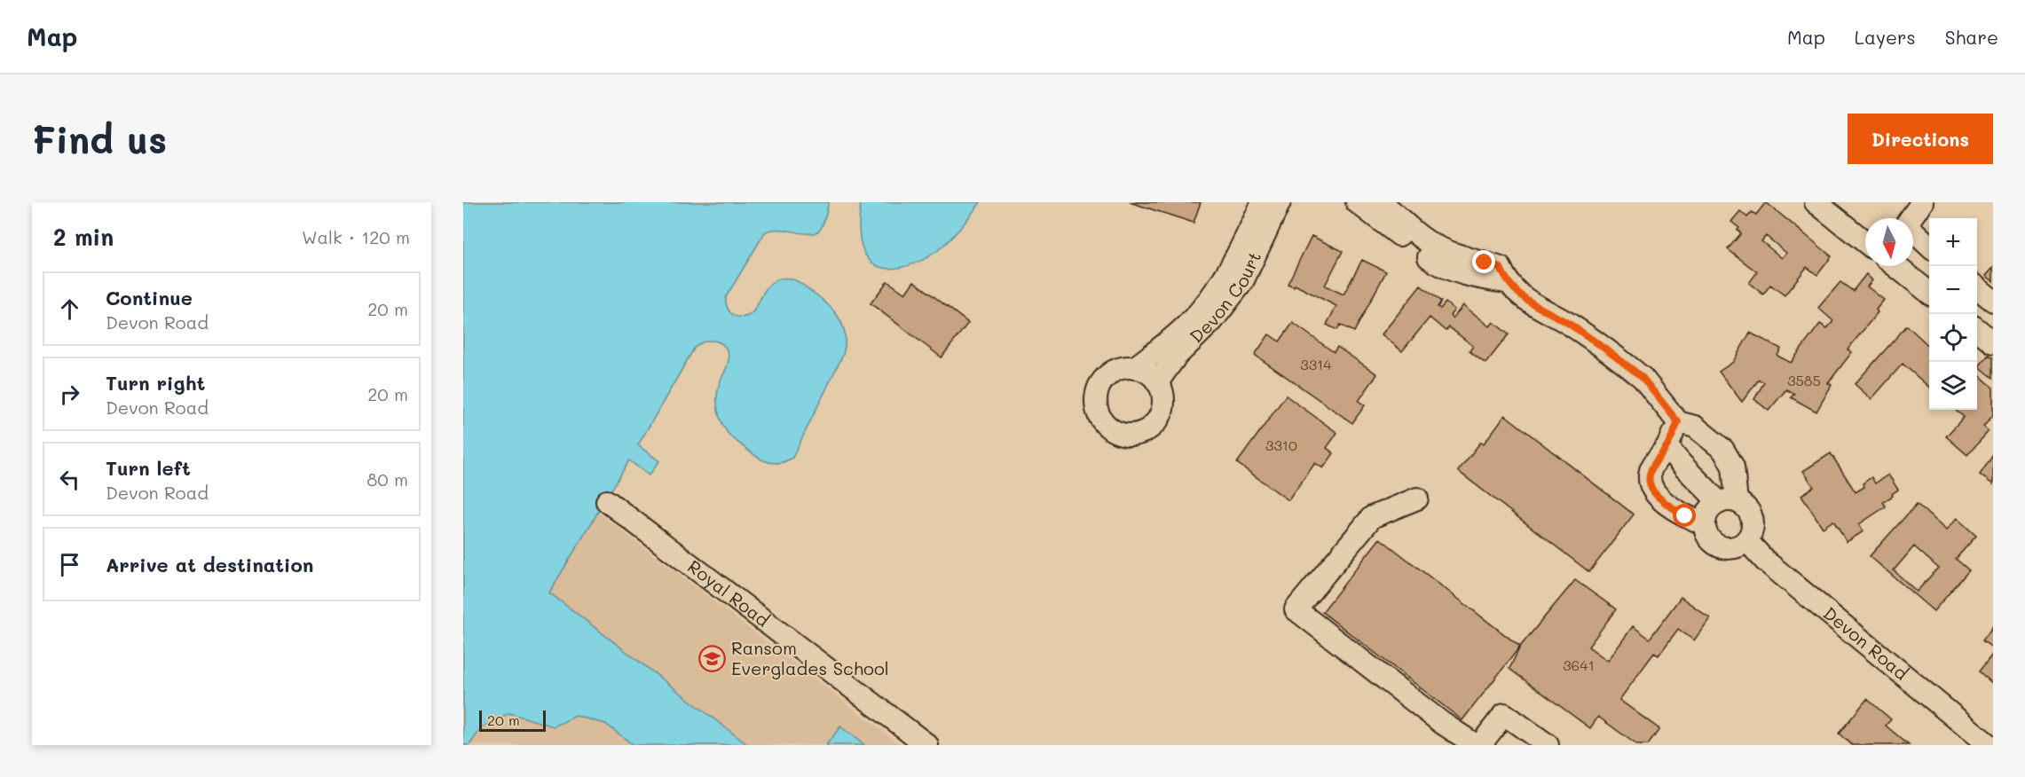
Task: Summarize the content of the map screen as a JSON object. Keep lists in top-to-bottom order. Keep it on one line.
{"streets":{"street":["Devon Court","Royal Road","Devon Road"]},"places":{"school or university":["Ransom Everglades School"]},"house_numbers":["3314","3585","3310","3641"],"scale_bar":"20 m","north":"bottom","page":{"header":"Map","nav":["Map","Layers","Share"],"buttons":"Directions","title":"Find us","heading":["2 min","Walk · 120 m"],"map_buttons":["+","−"],"list":[["Continue","Devon Road","20 m"],["Turn right","Devon Road","20 m"],["Turn left","Devon Road","80 m"],"Arrive at destination"],"scale":"20 m"}}
